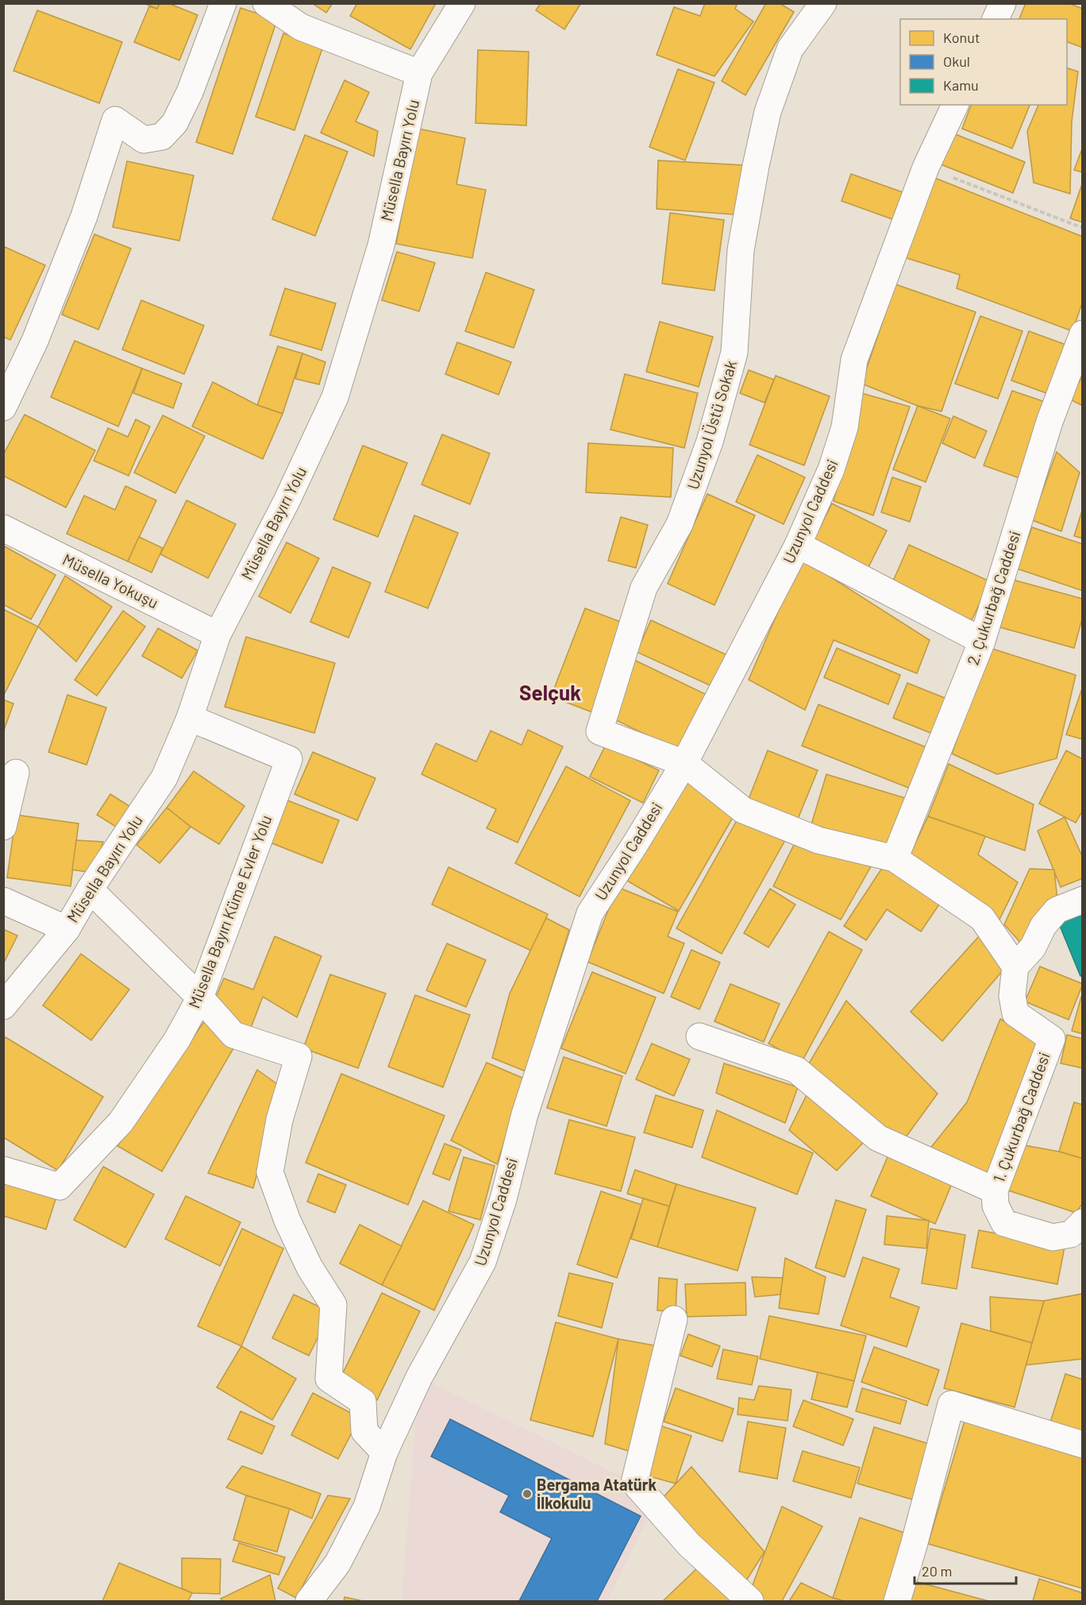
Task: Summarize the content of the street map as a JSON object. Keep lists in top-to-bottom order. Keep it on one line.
{"streets":{"street":["Müsella Bayırı Yolu","Uzunyol Üstü Sokak","Uzunyol Caddesi","Müsella Yokuşu","2. Çukurbağ Caddesi","Müsella Bayırı Küme Evler Yolu","1. Çukurbağ Caddesi"]},"crossings":[["Müsella Bayırı Yolu","Müsella Yokuşu"],["Müsella Bayırı Yolu","Müsella Bayırı Küme Evler Yolu"],["Uzunyol Üstü Sokak","Uzunyol Caddesi"]],"districts":["Selçuk"],"places":["Bergama Atatürk İlkokulu"],"legend":["Konut","Okul","Kamu"],"scale_bar":"20 m"}
